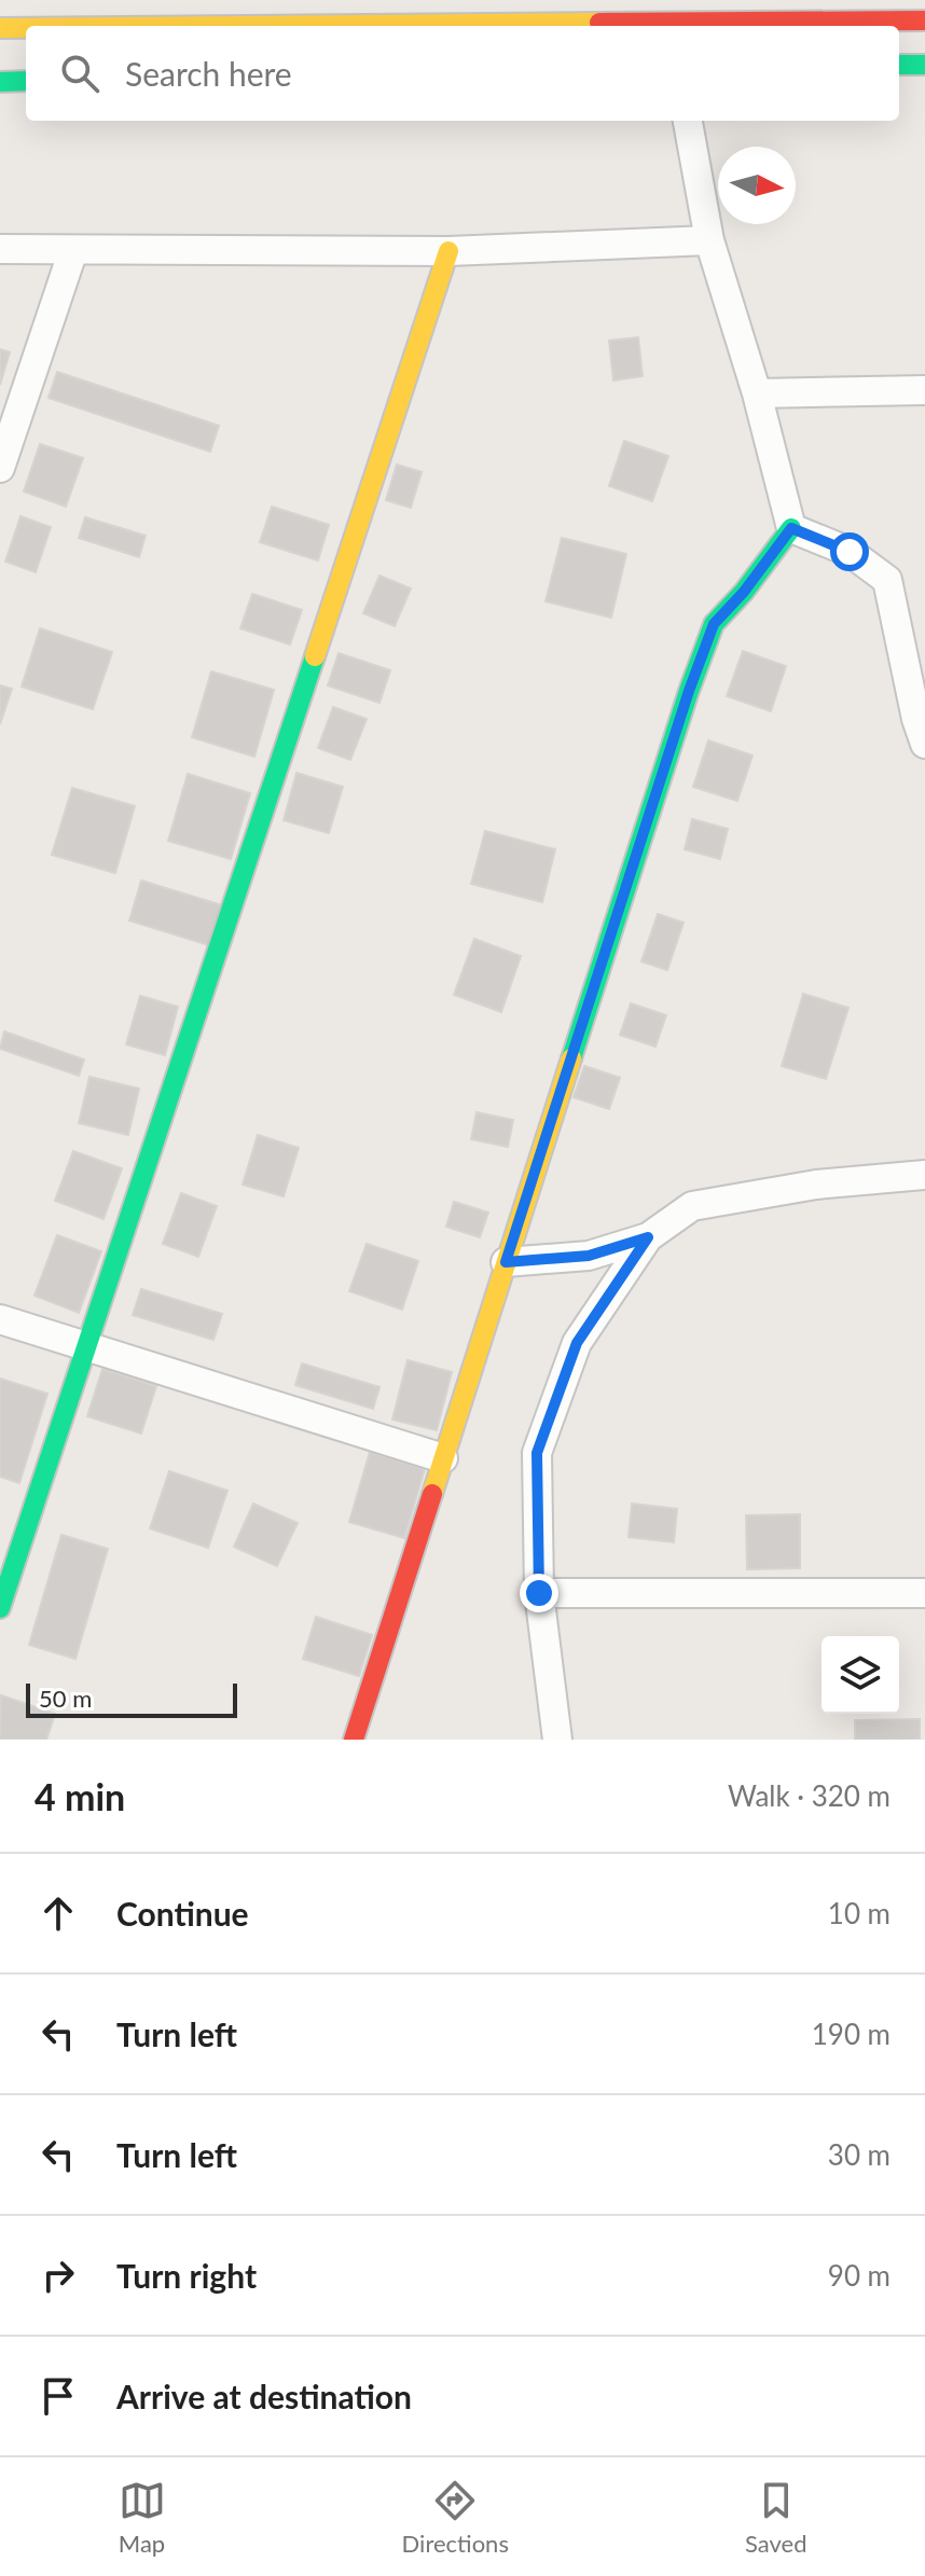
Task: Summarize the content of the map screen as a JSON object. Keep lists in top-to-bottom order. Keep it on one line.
{"scale_bar":"50 m","north":"right","page":{"search":"Search here","scale":"50 m","heading":["4 min","Walk · 320 m"],"list":[["Continue","10 m"],["Turn left","190 m"],["Turn left","30 m"],["Turn right","90 m"],"Arrive at destination"],"nav":["Map","Directions","Saved"]}}
